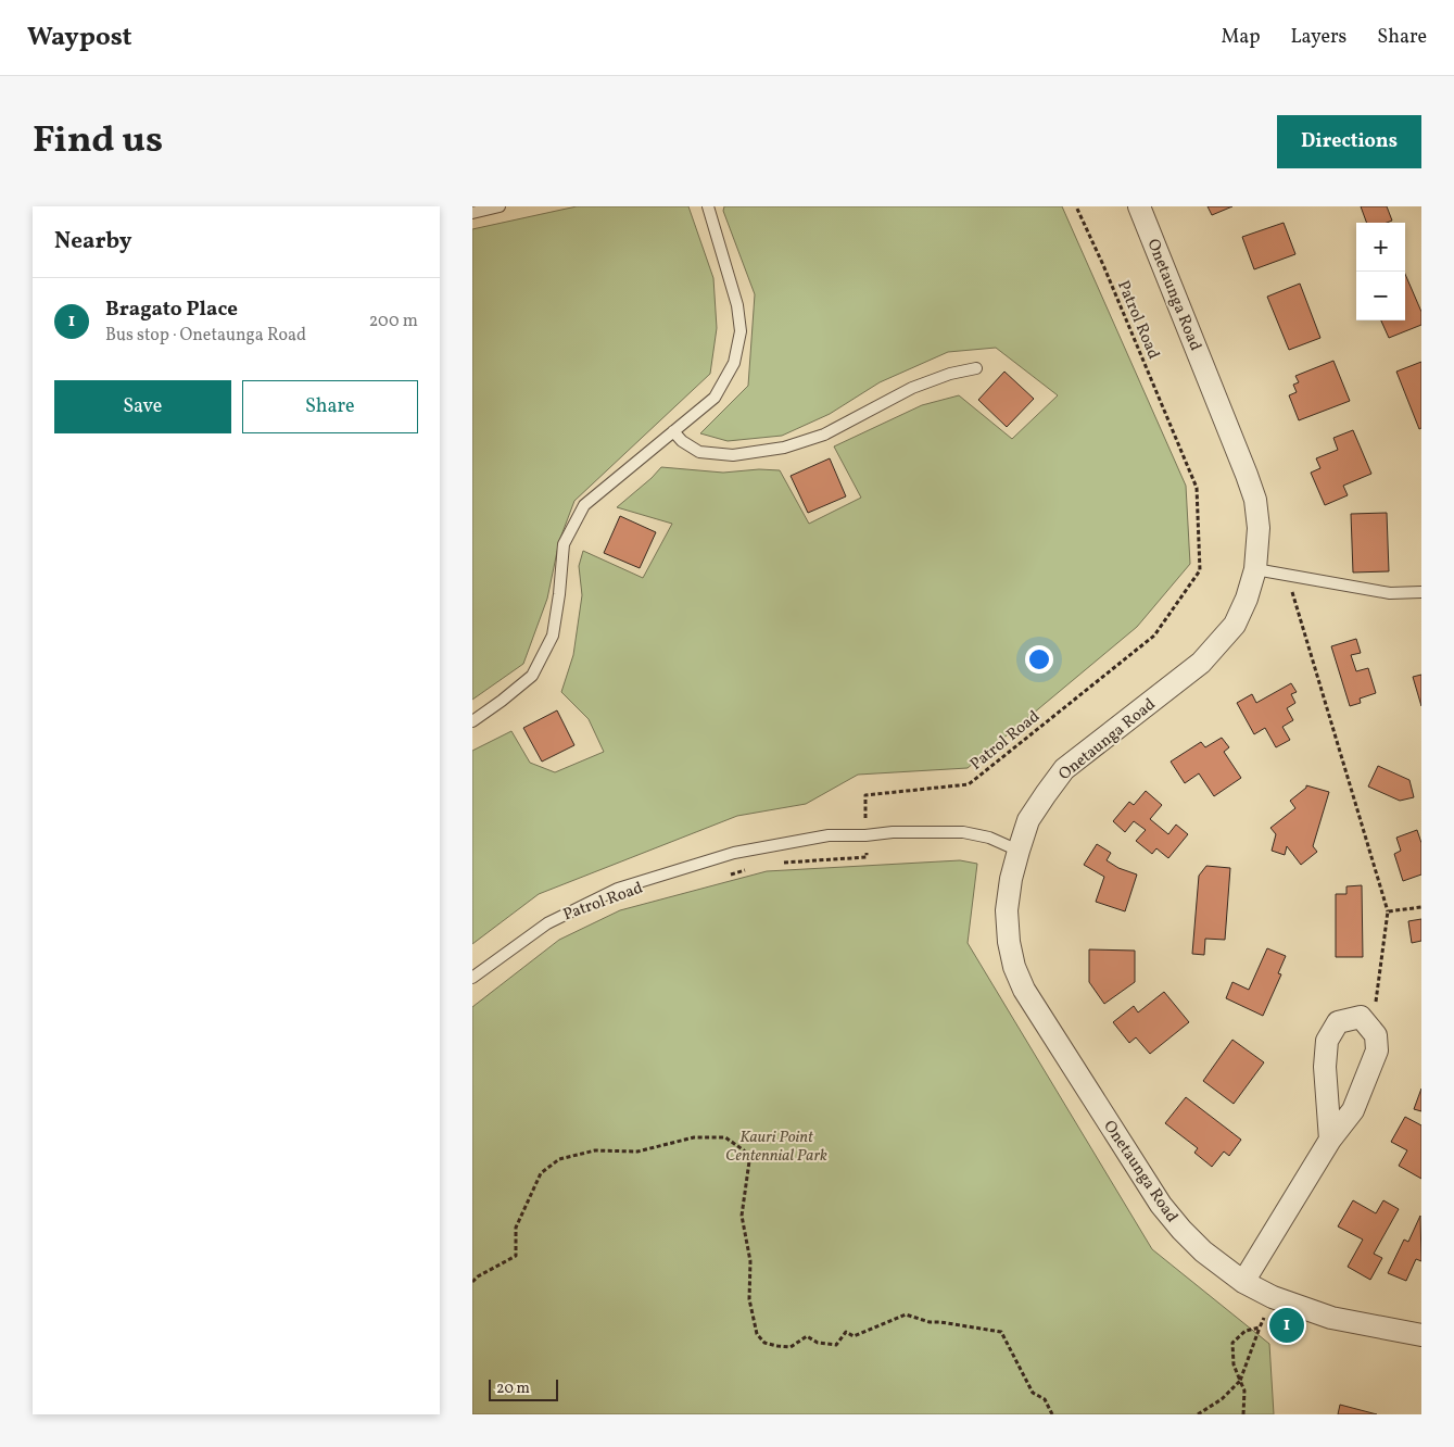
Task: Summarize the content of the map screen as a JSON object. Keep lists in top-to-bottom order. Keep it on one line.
{"streets":{"street":["Onetaunga Road"],"path":["Patrol Road"]},"parks":["Kauri Point Centennial Park"],"scale_bar":"20 m","page":{"header":"Waypost","nav":["Map","Layers","Share"],"title":"Find us","buttons":["Directions",["Save","Share"]],"heading":"Nearby","map_buttons":["+","−"],"list":[{"mark":"1","name":"Bragato Place","note":"Bus stop · Onetaunga Road","value":"200 m"}],"pins":"1","scale":"20 m"}}
